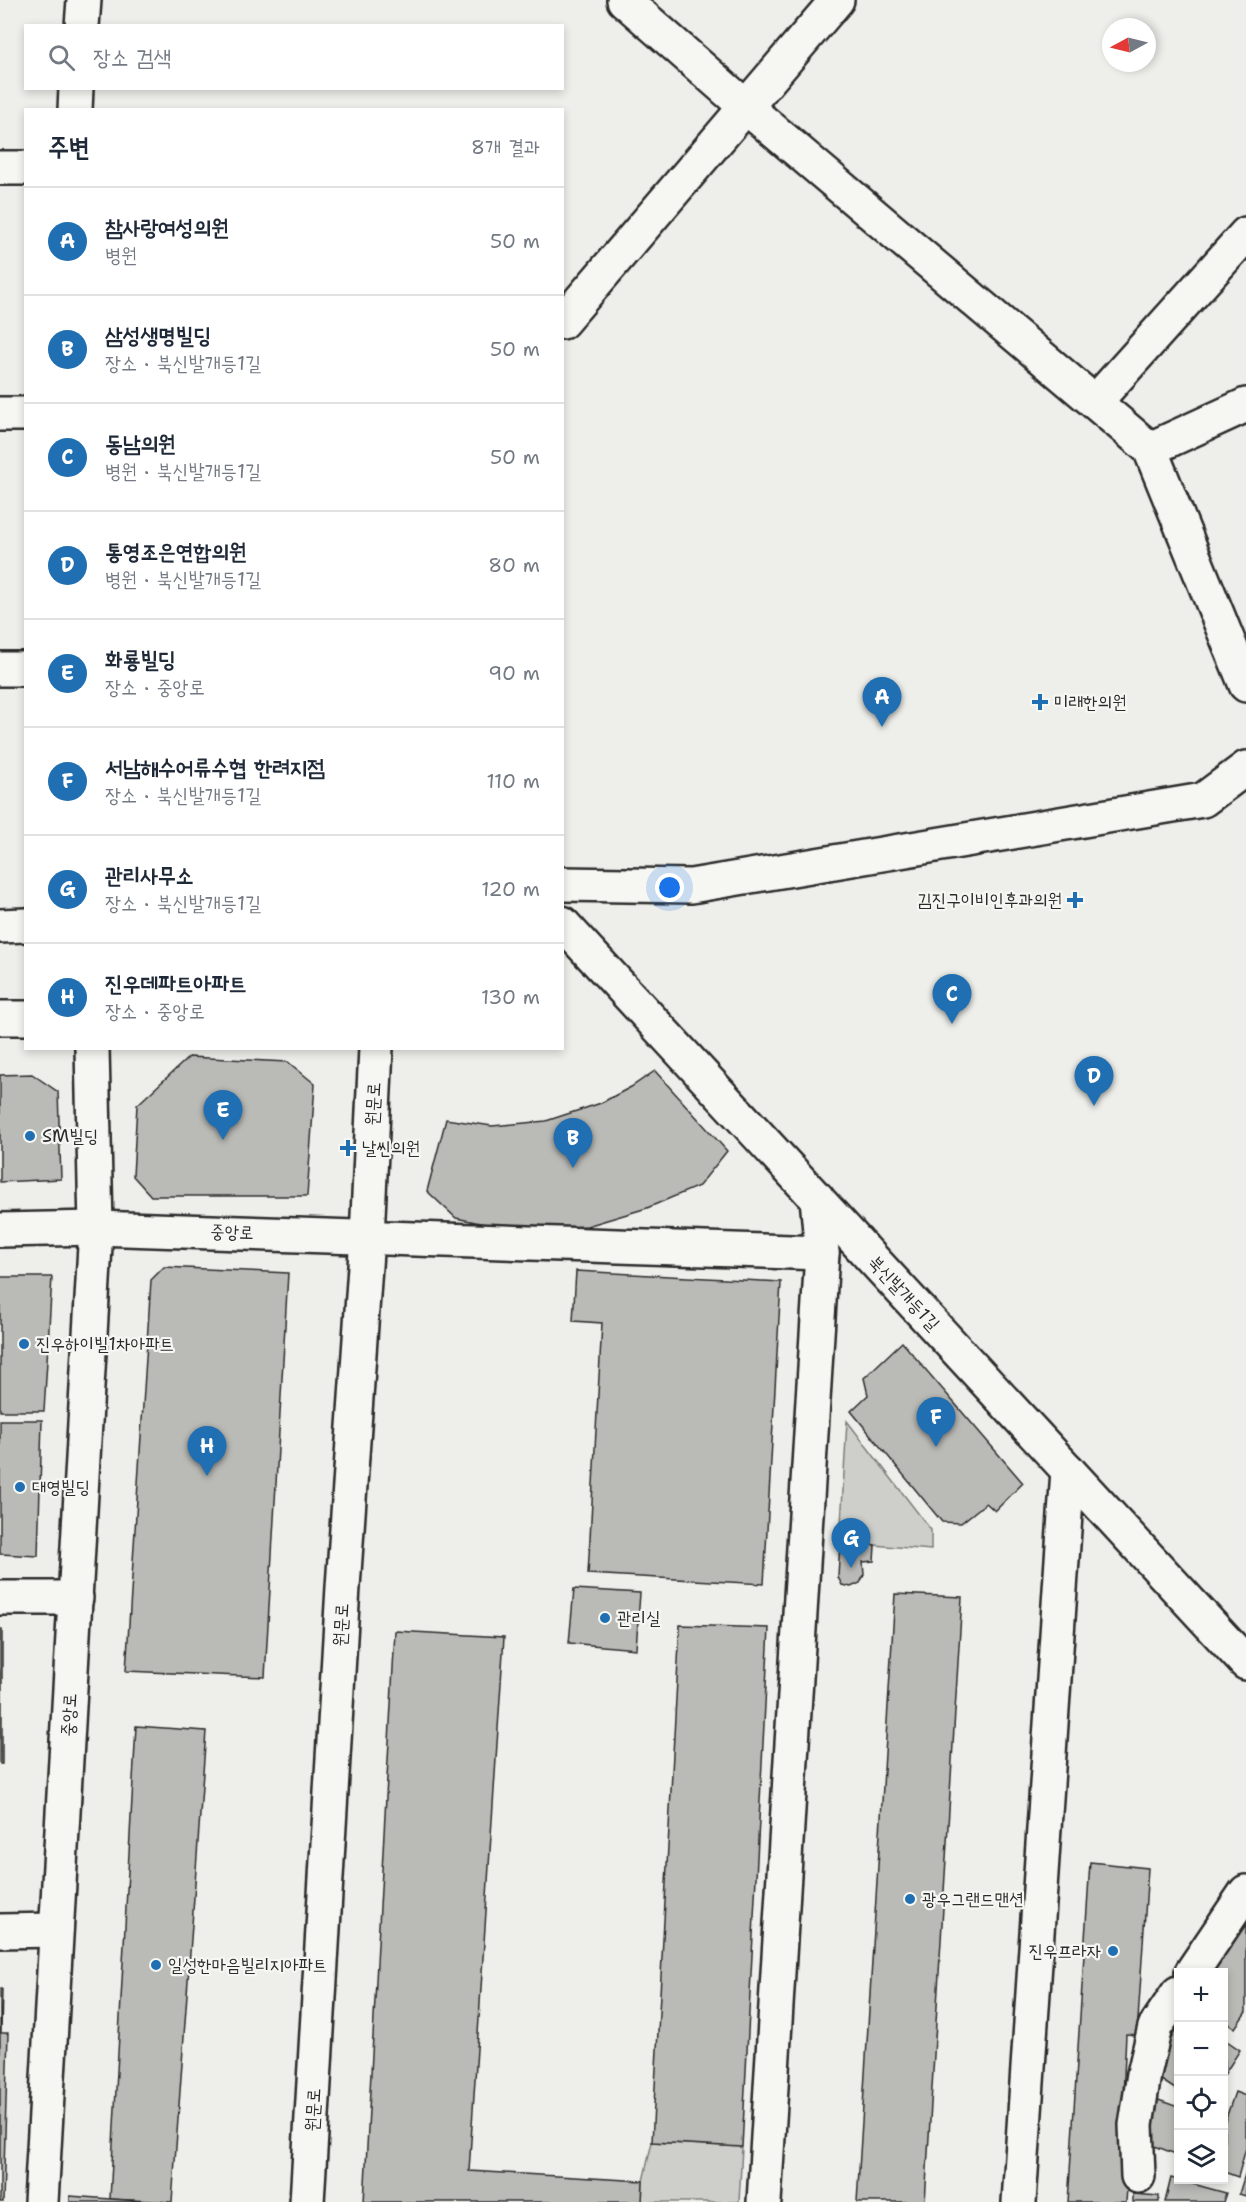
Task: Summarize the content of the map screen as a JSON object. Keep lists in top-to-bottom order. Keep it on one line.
{"streets":{"street":["원문로","중앙로","북신발개등1길"]},"crossings":[["원문로","중앙로"]],"places":{"health":["미래한의원","김진구이비인후과의원","날씬의원"],"other":["SM빌딩","진우하이빌1차아파트","대영빌딩","관리실","광우그랜드맨션","진우프라자","일성한마음빌리지아파트"]},"north":"left","page":{"search":"장소 검색","heading":["주변","8개 결과"],"list":[{"mark":"A","name":"참사랑여성의원","note":"병원","value":"50 m"},{"mark":"B","name":"삼성생명빌딩","note":"장소 · 북신발개등1길","value":"50 m"},{"mark":"C","name":"동남의원","note":"병원 · 북신발개등1길","value":"50 m"},{"mark":"D","name":"통영조은연합의원","note":"병원 · 북신발개등1길","value":"80 m"},{"mark":"E","name":"화룡빌딩","note":"장소 · 중앙로","value":"90 m"},{"mark":"F","name":"서남해수어류수협 한려지점","note":"장소 · 북신발개등1길","value":"110 m"},{"mark":"G","name":"관리사무소","note":"장소 · 북신발개등1길","value":"120 m"},{"mark":"H","name":"진우데파트아파트","note":"장소 · 중앙로","value":"130 m"}],"pins":["A","C","D","E","B","F","H","G"],"map_buttons":["+","−"]}}
